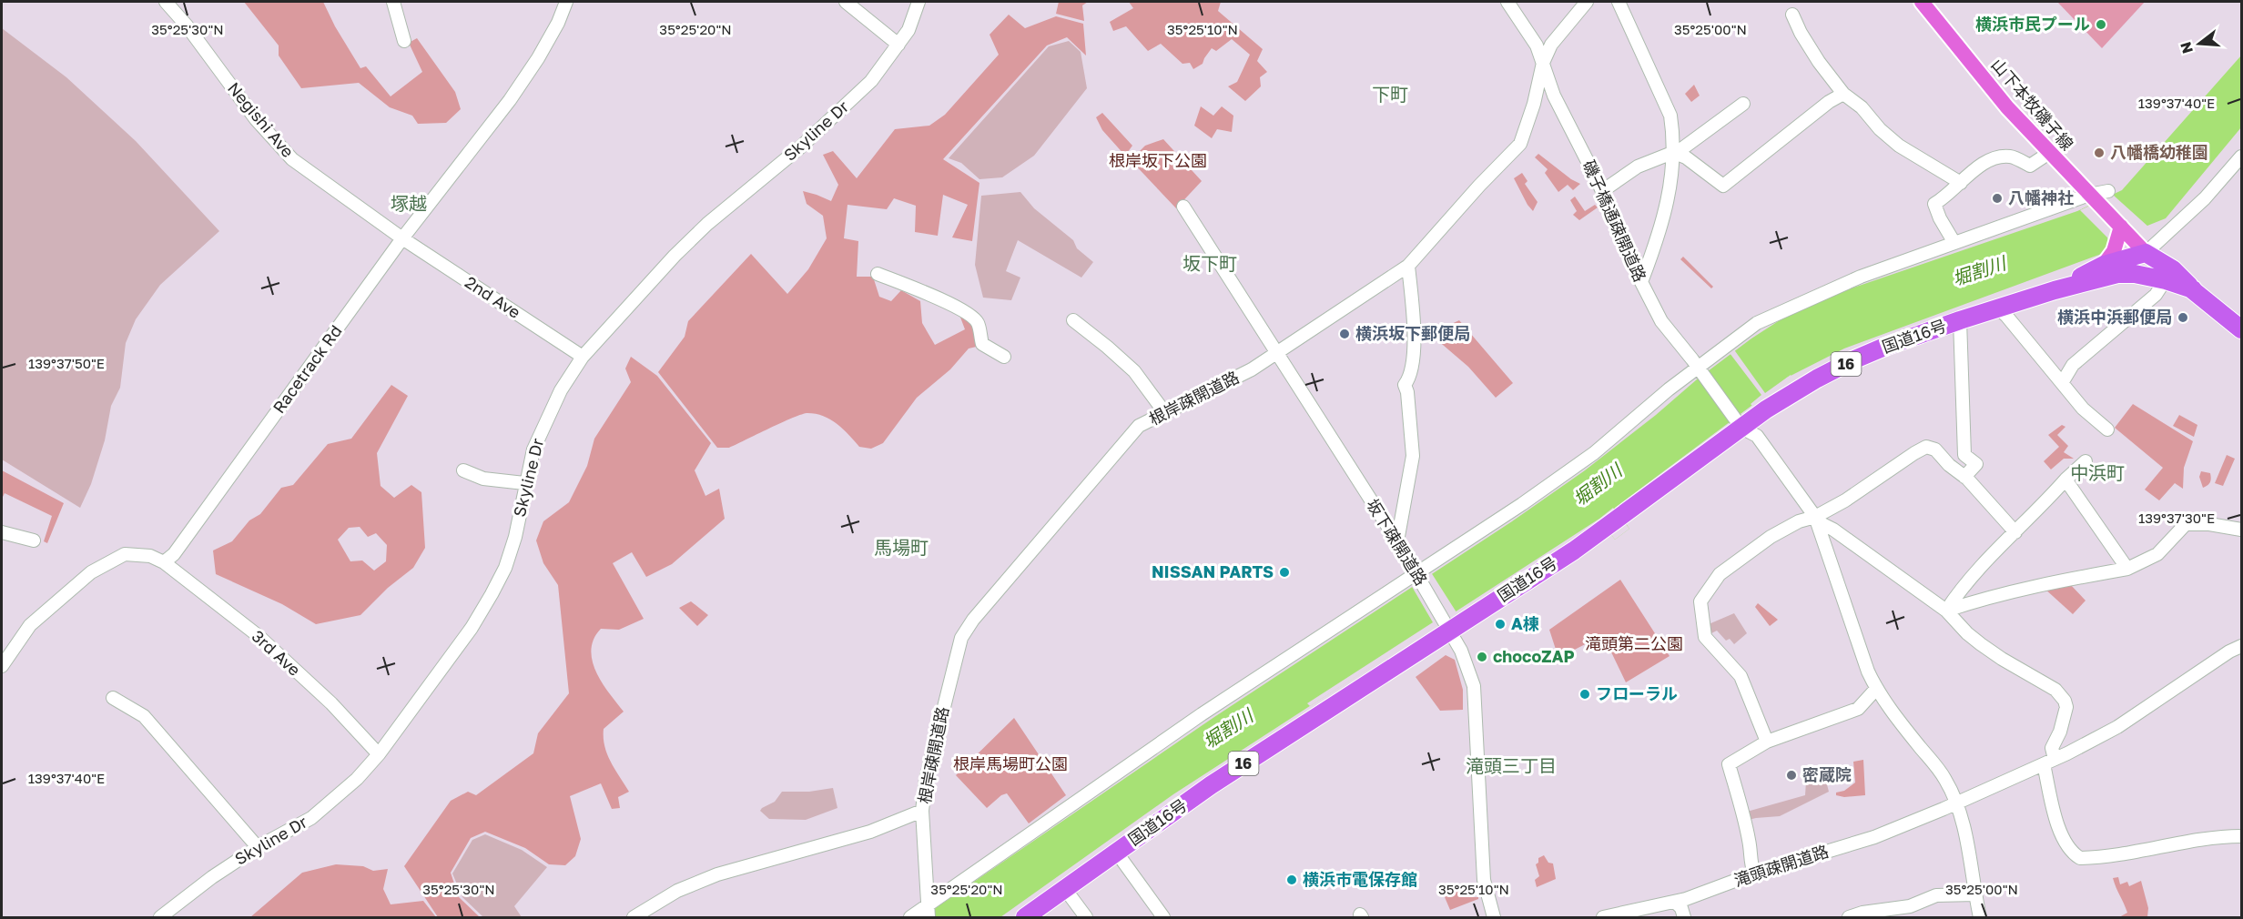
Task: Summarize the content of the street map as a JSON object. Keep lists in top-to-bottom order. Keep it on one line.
{"streets":{"highway":["国道16号","16"],"main road":["山下本牧磯子線"],"street":["Negishi Ave","Skyline Dr","磯子橋通疎開道路","2nd Ave","Racetrack Rd","根岸疎開道路","坂下疎開道路","3rd Ave","滝頭疎開道路"]},"crossings":[["山下本牧磯子線","国道16号"],["Negishi Ave","2nd Ave"],["Negishi Ave","Racetrack Rd"],["Skyline Dr","2nd Ave"],["Skyline Dr","3rd Ave"],["磯子橋通疎開道路","国道16号"],["磯子橋通疎開道路","根岸疎開道路"],["2nd Ave","Racetrack Rd"],["国道16号","坂下疎開道路"],["Racetrack Rd","3rd Ave"],["根岸疎開道路","坂下疎開道路"]],"districts":["下町","塚越","坂下町","中浜町","馬場町","滝頭三丁目"],"water":["堀割川"],"parks":["根岸坂下公園","滝頭第二公園","根岸馬場町公園"],"places":["横浜市民プール","八幡橋幼稚園","八幡神社","横浜中浜郵便局","横浜坂下郵便局","NISSAN PARTS","A棟","chocoZAP","フローラル","密蔵院","横浜市電保存館"],"north":"left","coordinates":["35°25'30\"N","35°25'20\"N","35°25'10\"N","35°25'00\"N","139°37'40\"E","139°37'50\"E","139°37'30\"E"]}
